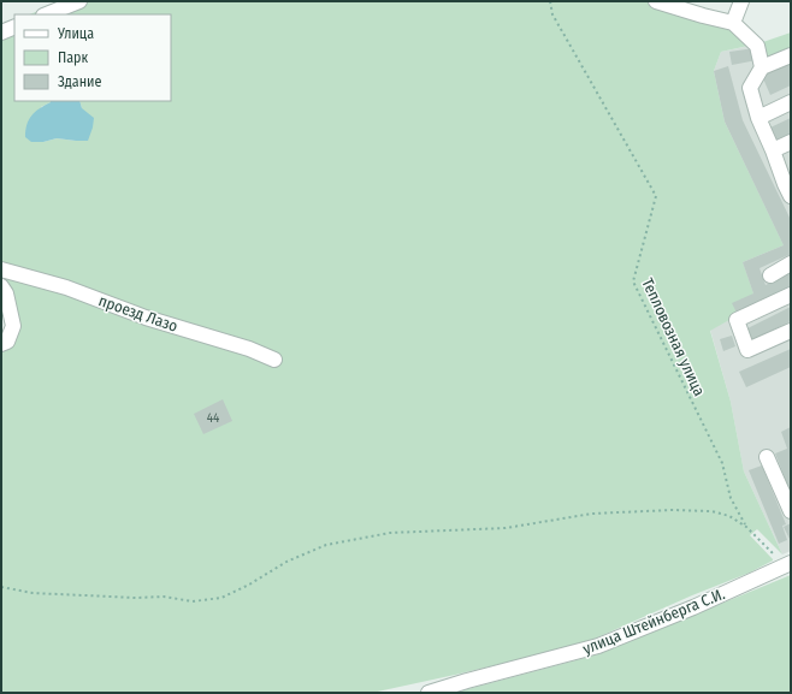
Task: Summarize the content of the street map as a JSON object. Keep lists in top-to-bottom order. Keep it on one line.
{"streets":{"street":["проезд Лазо","улица Штейнберга С.И."],"path":["Тепловозная улица"]},"house_numbers":["44"],"legend":["Улица","Парк","Здание"]}
